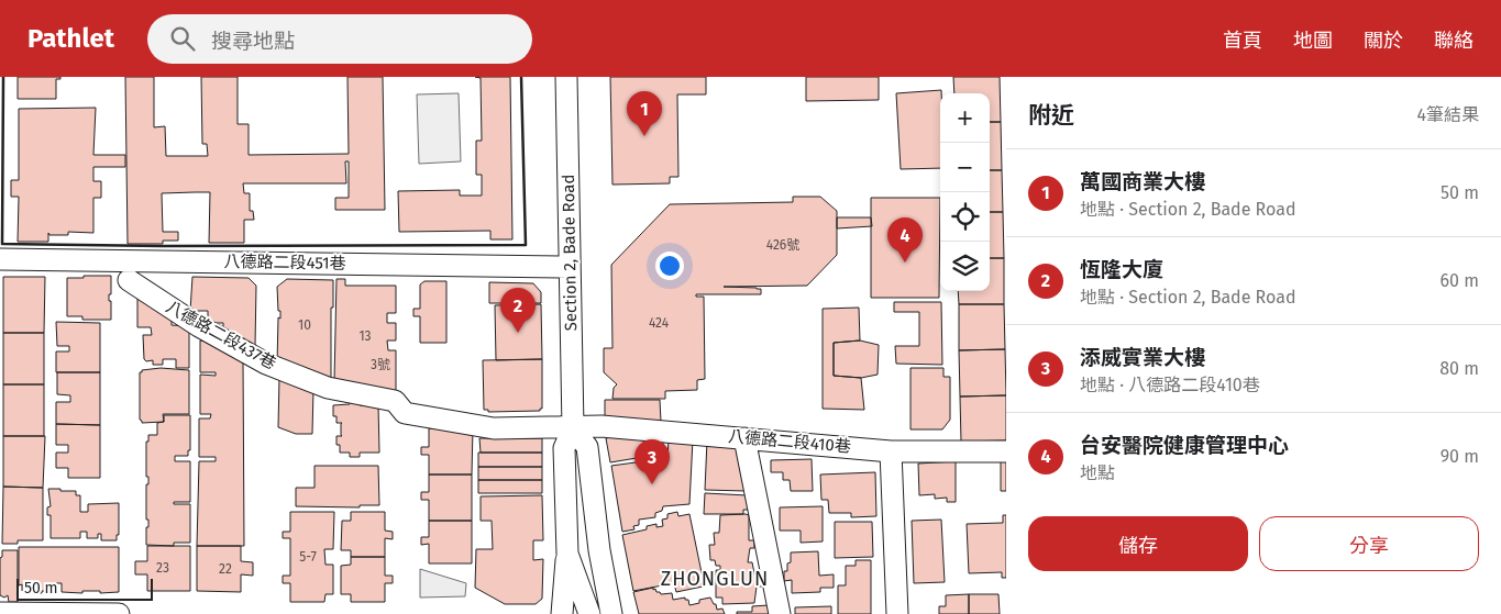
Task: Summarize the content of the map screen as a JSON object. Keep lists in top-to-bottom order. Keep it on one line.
{"streets":{"street":["Section 2, Bade Road","八德路二段451巷","八德路二段437巷","八德路二段410巷"]},"crossings":[["Section 2, Bade Road","八德路二段451巷"],["Section 2, Bade Road","八德路二段437巷"],["Section 2, Bade Road","八德路二段410巷"],["八德路二段437巷","八德路二段410巷"]],"districts":["ZHONGLUN"],"house_numbers":["426號","424","10","13","3號","5-7","23","22"],"scale_bar":"50 m","page":{"header":"Pathlet","search":"搜尋地點","nav":["首頁","地圖","關於","聯絡"],"heading":["附近","4筆結果"],"pins":["1","4","2","3"],"map_buttons":["+","−"],"list":[{"mark":"1","name":"萬國商業大樓","note":"地點 · Section 2, Bade Road","value":"50 m"},{"mark":"2","name":"恆隆大廈","note":"地點 · Section 2, Bade Road","value":"60 m"},{"mark":"3","name":"添威實業大樓","note":"地點 · 八德路二段410巷","value":"80 m"},{"mark":"4","name":"台安醫院健康管理中心","note":"地點","value":"90 m"}],"buttons":["儲存","分享"],"scale":"50 m"}}
